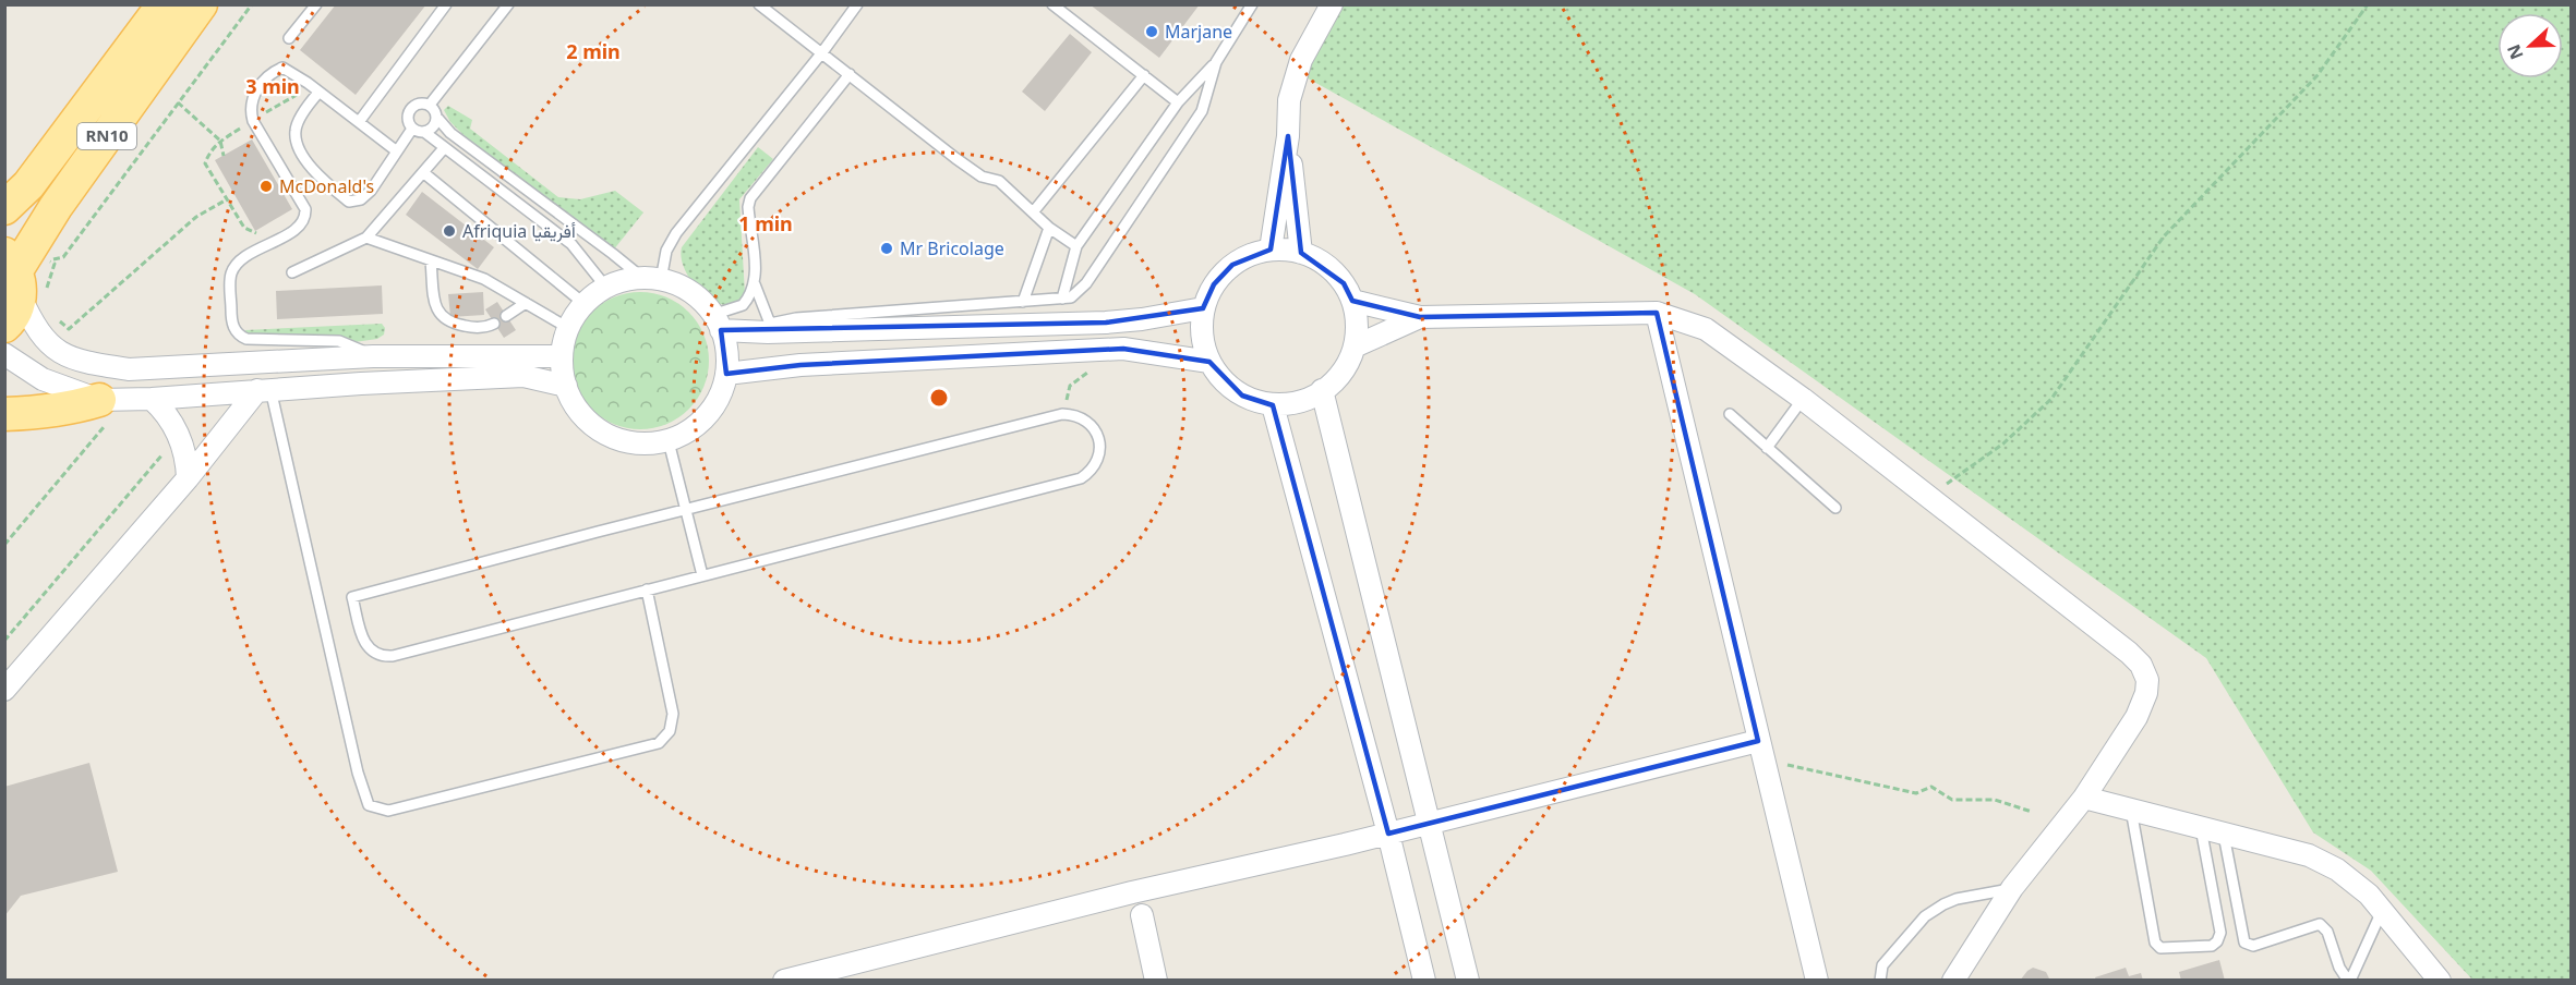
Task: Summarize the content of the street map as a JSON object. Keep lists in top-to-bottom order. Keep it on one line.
{"streets":{"main road":["RN10"]},"places":["Marjane","McDonald's","Afriquia أفريقيا","Mr Bricolage"],"north":"left","rings":["2 min","3 min","1 min"]}
